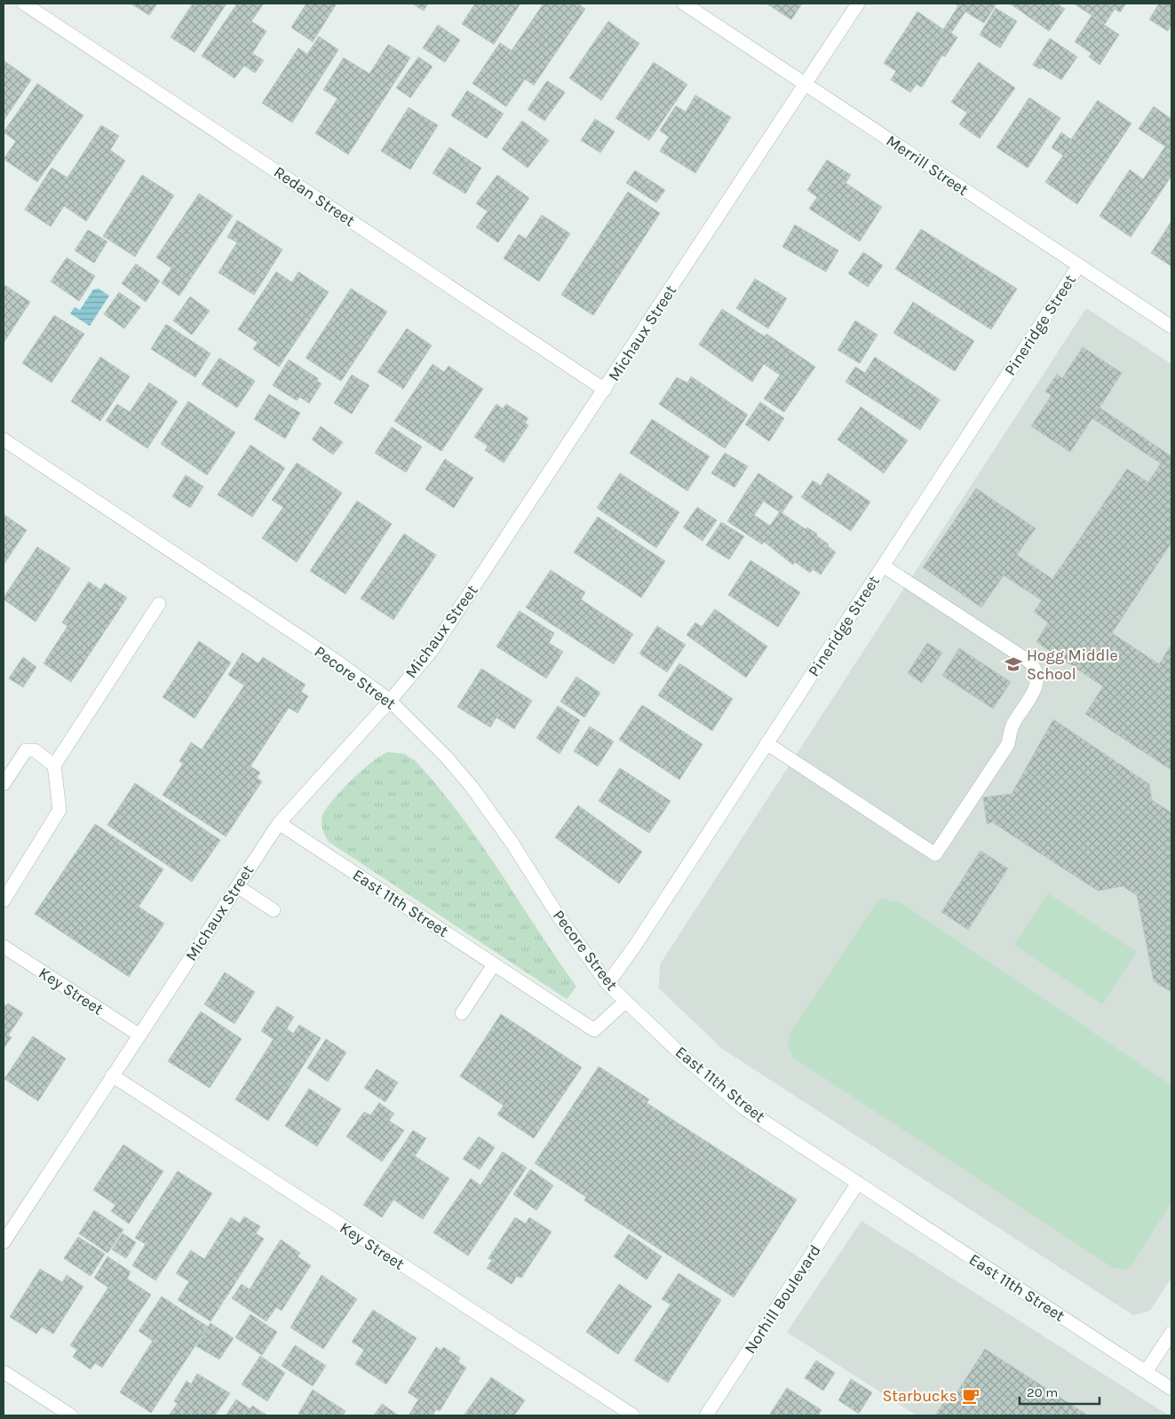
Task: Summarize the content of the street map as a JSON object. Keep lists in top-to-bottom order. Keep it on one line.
{"streets":{"street":["Merrill Street","Redan Street","Pineridge Street","Michaux Street","Pecore Street","East 11th Street","Key Street","Norhill Boulevard"]},"crossings":[["Merrill Street","Pineridge Street"],["Merrill Street","Michaux Street"],["Redan Street","Michaux Street"],["Pineridge Street","Pecore Street"],["Michaux Street","Pecore Street"],["Michaux Street","East 11th Street"],["Michaux Street","Key Street"],["Pecore Street","East 11th Street"],["East 11th Street","Norhill Boulevard"]],"places":{"school or university":["Hogg Middle School"],"cafe":["Starbucks"]},"scale_bar":"20 m"}
